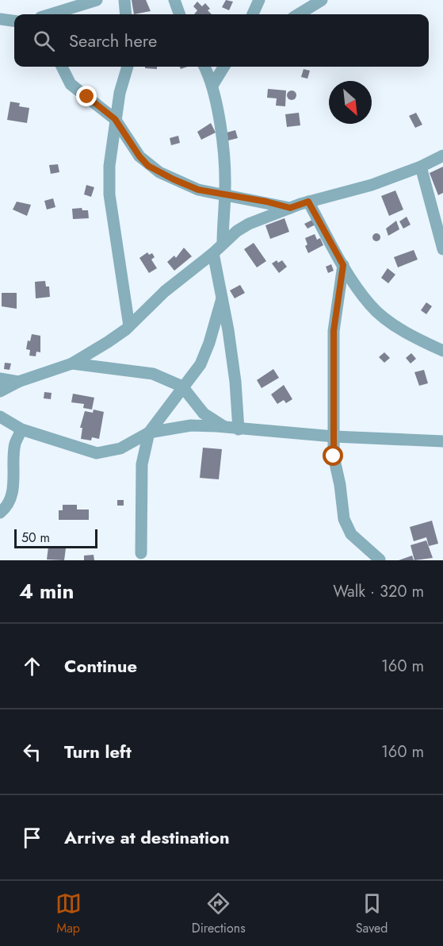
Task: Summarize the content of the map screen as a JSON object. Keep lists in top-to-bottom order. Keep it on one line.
{"scale_bar":"50 m","north":"bottom right","page":{"search":"Search here","scale":"50 m","heading":["4 min","Walk · 320 m"],"list":[["Continue","160 m"],["Turn left","160 m"],"Arrive at destination"],"nav":["Map","Directions","Saved"]}}
